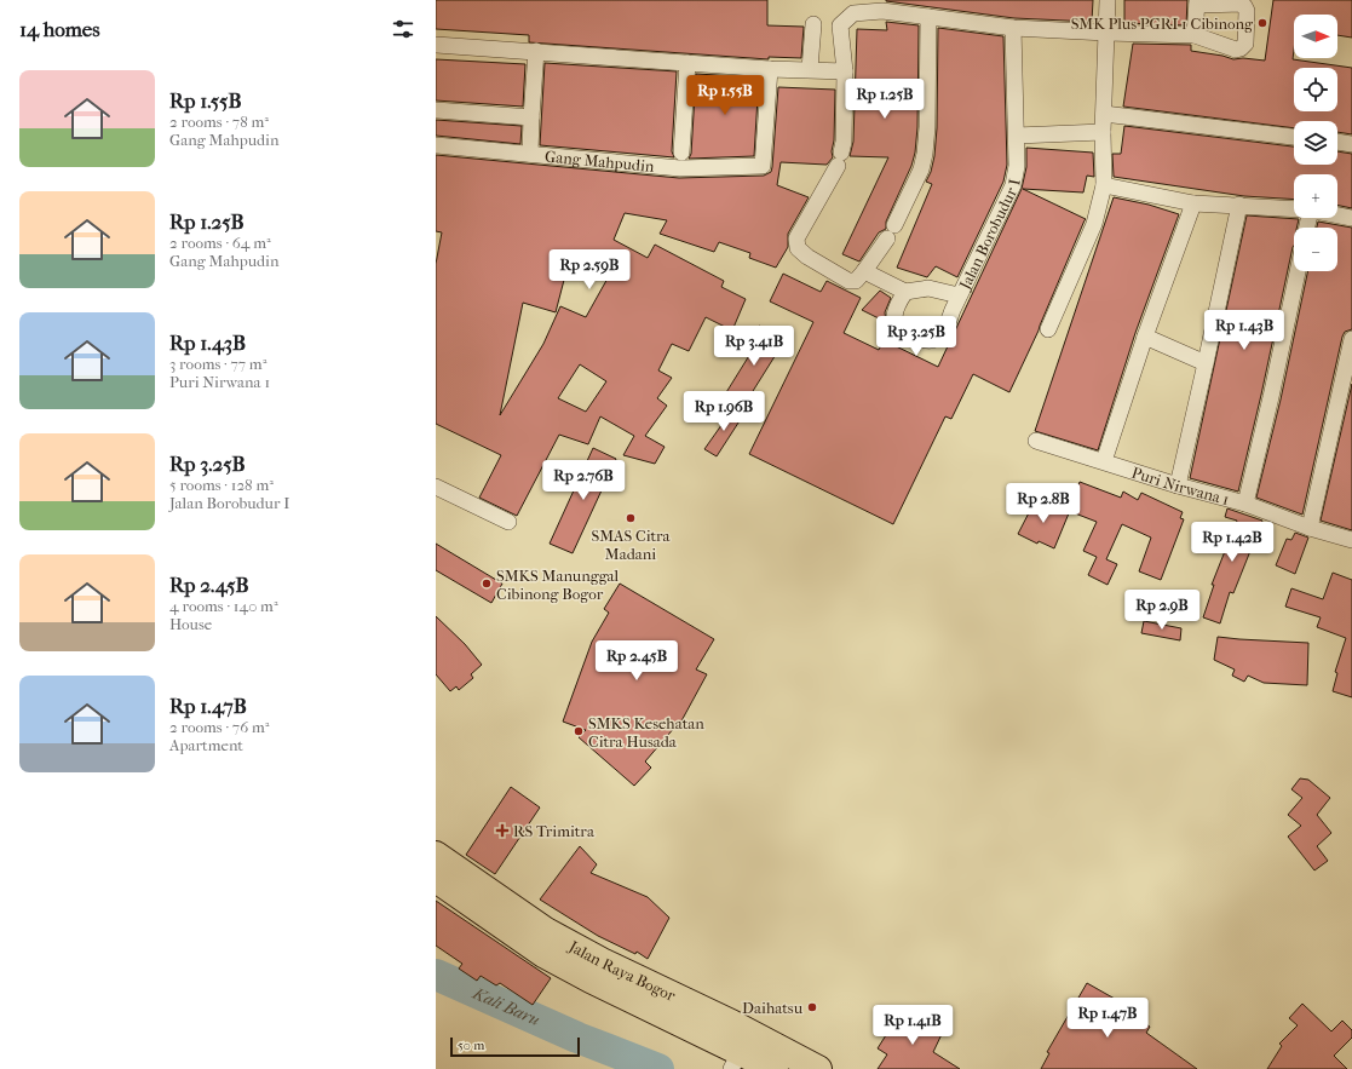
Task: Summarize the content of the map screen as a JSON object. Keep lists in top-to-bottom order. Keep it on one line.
{"streets":{"highway":["Jalan Raya Bogor"],"street":["Gang Mahpudin","Jalan Borobudur I","Puri Nirwana 1"]},"water":["Kali Baru"],"places":{"other":["SMK Plus PGRI 1 Cibinong","SMAS Citra Madani","SMKS Manunggal Cibinong Bogor","SMKS Kesehatan Citra Husada","Daihatsu"],"health":["RS Trimitra"]},"scale_bar":"50 m","north":"right","page":{"heading":"14 homes","map_buttons":["+","−"],"list":[{"name":"Rp 1.55B","note":"2 rooms · 78 m² · Gang Mahpudin"},{"name":"Rp 1.25B","note":"2 rooms · 64 m² · Gang Mahpudin"},{"name":"Rp 1.43B","note":"3 rooms · 77 m² · Puri Nirwana 1"},{"name":"Rp 3.25B","note":"5 rooms · 128 m² · Jalan Borobudur I"},{"name":"Rp 2.45B","note":"4 rooms · 140 m² · House"},{"name":"Rp 1.47B","note":"2 rooms · 76 m² · Apartment"}],"price":["Rp 1.55B","Rp 1.25B","Rp 2.59B","Rp 1.43B","Rp 3.25B","Rp 3.41B","Rp 1.96B","Rp 2.76B","Rp 2.8B","Rp 1.42B","Rp 2.9B","Rp 2.45B","Rp 1.47B","Rp 1.41B"],"scale":"50 m"}}
